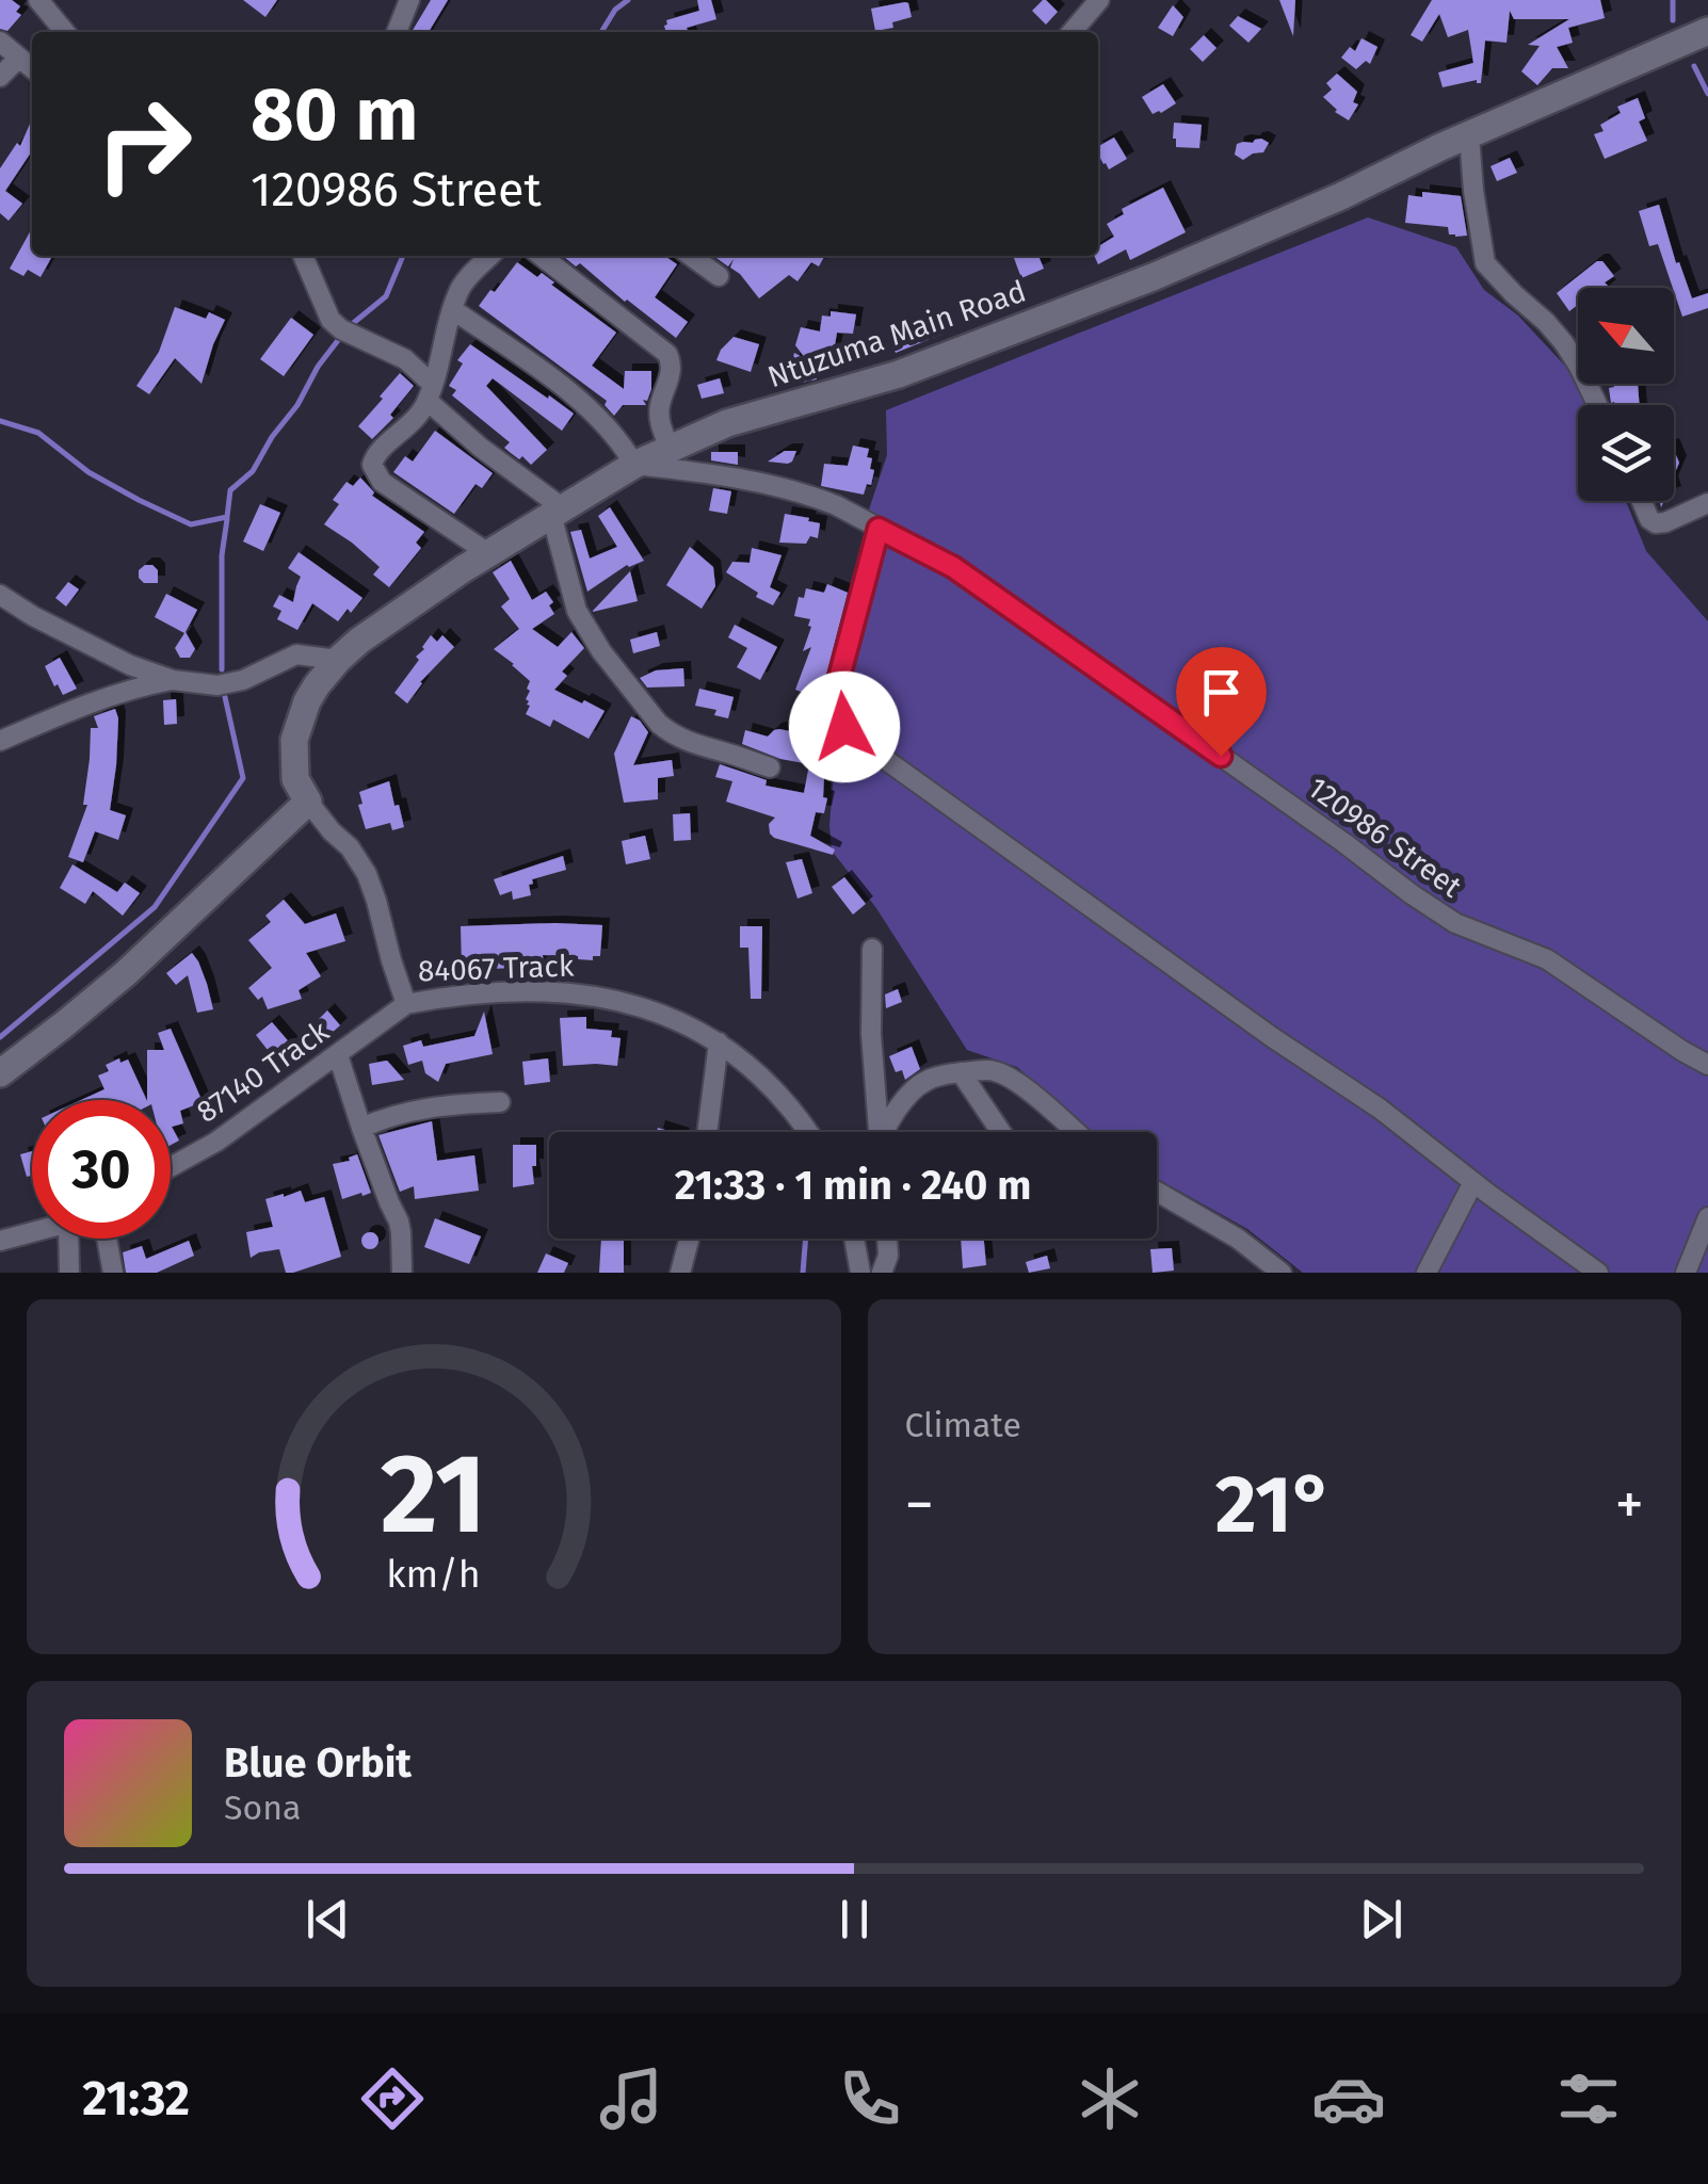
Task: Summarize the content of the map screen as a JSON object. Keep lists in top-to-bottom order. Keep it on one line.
{"streets":{"main road":["Ntuzuma Main Road"],"street":["120986 Street","84067 Track","87140 Track"]},"crossings":[["Ntuzuma Main Road","120986 Street"],["Ntuzuma Main Road","84067 Track"],["84067 Track","87140 Track"]],"north":"top left","page":{"turn":["80 m","120986 Street"],"limit":"30","trip":"21:33 · 1 min · 240 m","tile":"Climate","heat":["−","21°","+"],"song":["Blue Orbit","Sona"],"tabs":"21:32","gauge":["21","km/h"]}}
